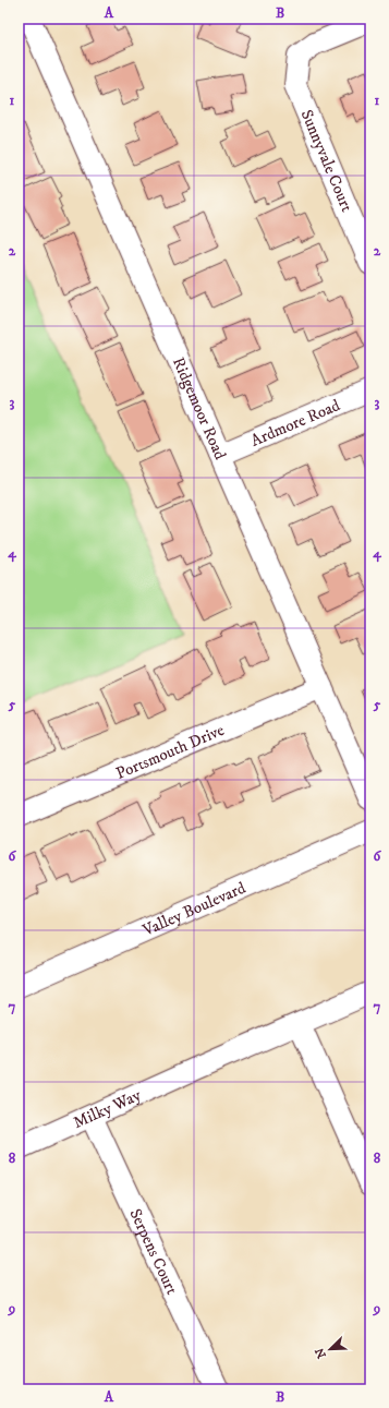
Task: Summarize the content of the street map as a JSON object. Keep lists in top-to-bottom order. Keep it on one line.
{"streets":{"street":["Sunnyvale Court","Ridgemoor Road","Ardmore Road","Portsmouth Drive","Valley Boulevard","Milky Way","Serpens Court"]},"crossings":[["Ridgemoor Road","Ardmore Road"],["Ridgemoor Road","Portsmouth Drive"],["Milky Way","Serpens Court"]],"north":"bottom left","grid":{"columns":["A","B"],"rows":["1","2","3","4","5","6","7","8","9"]}}
